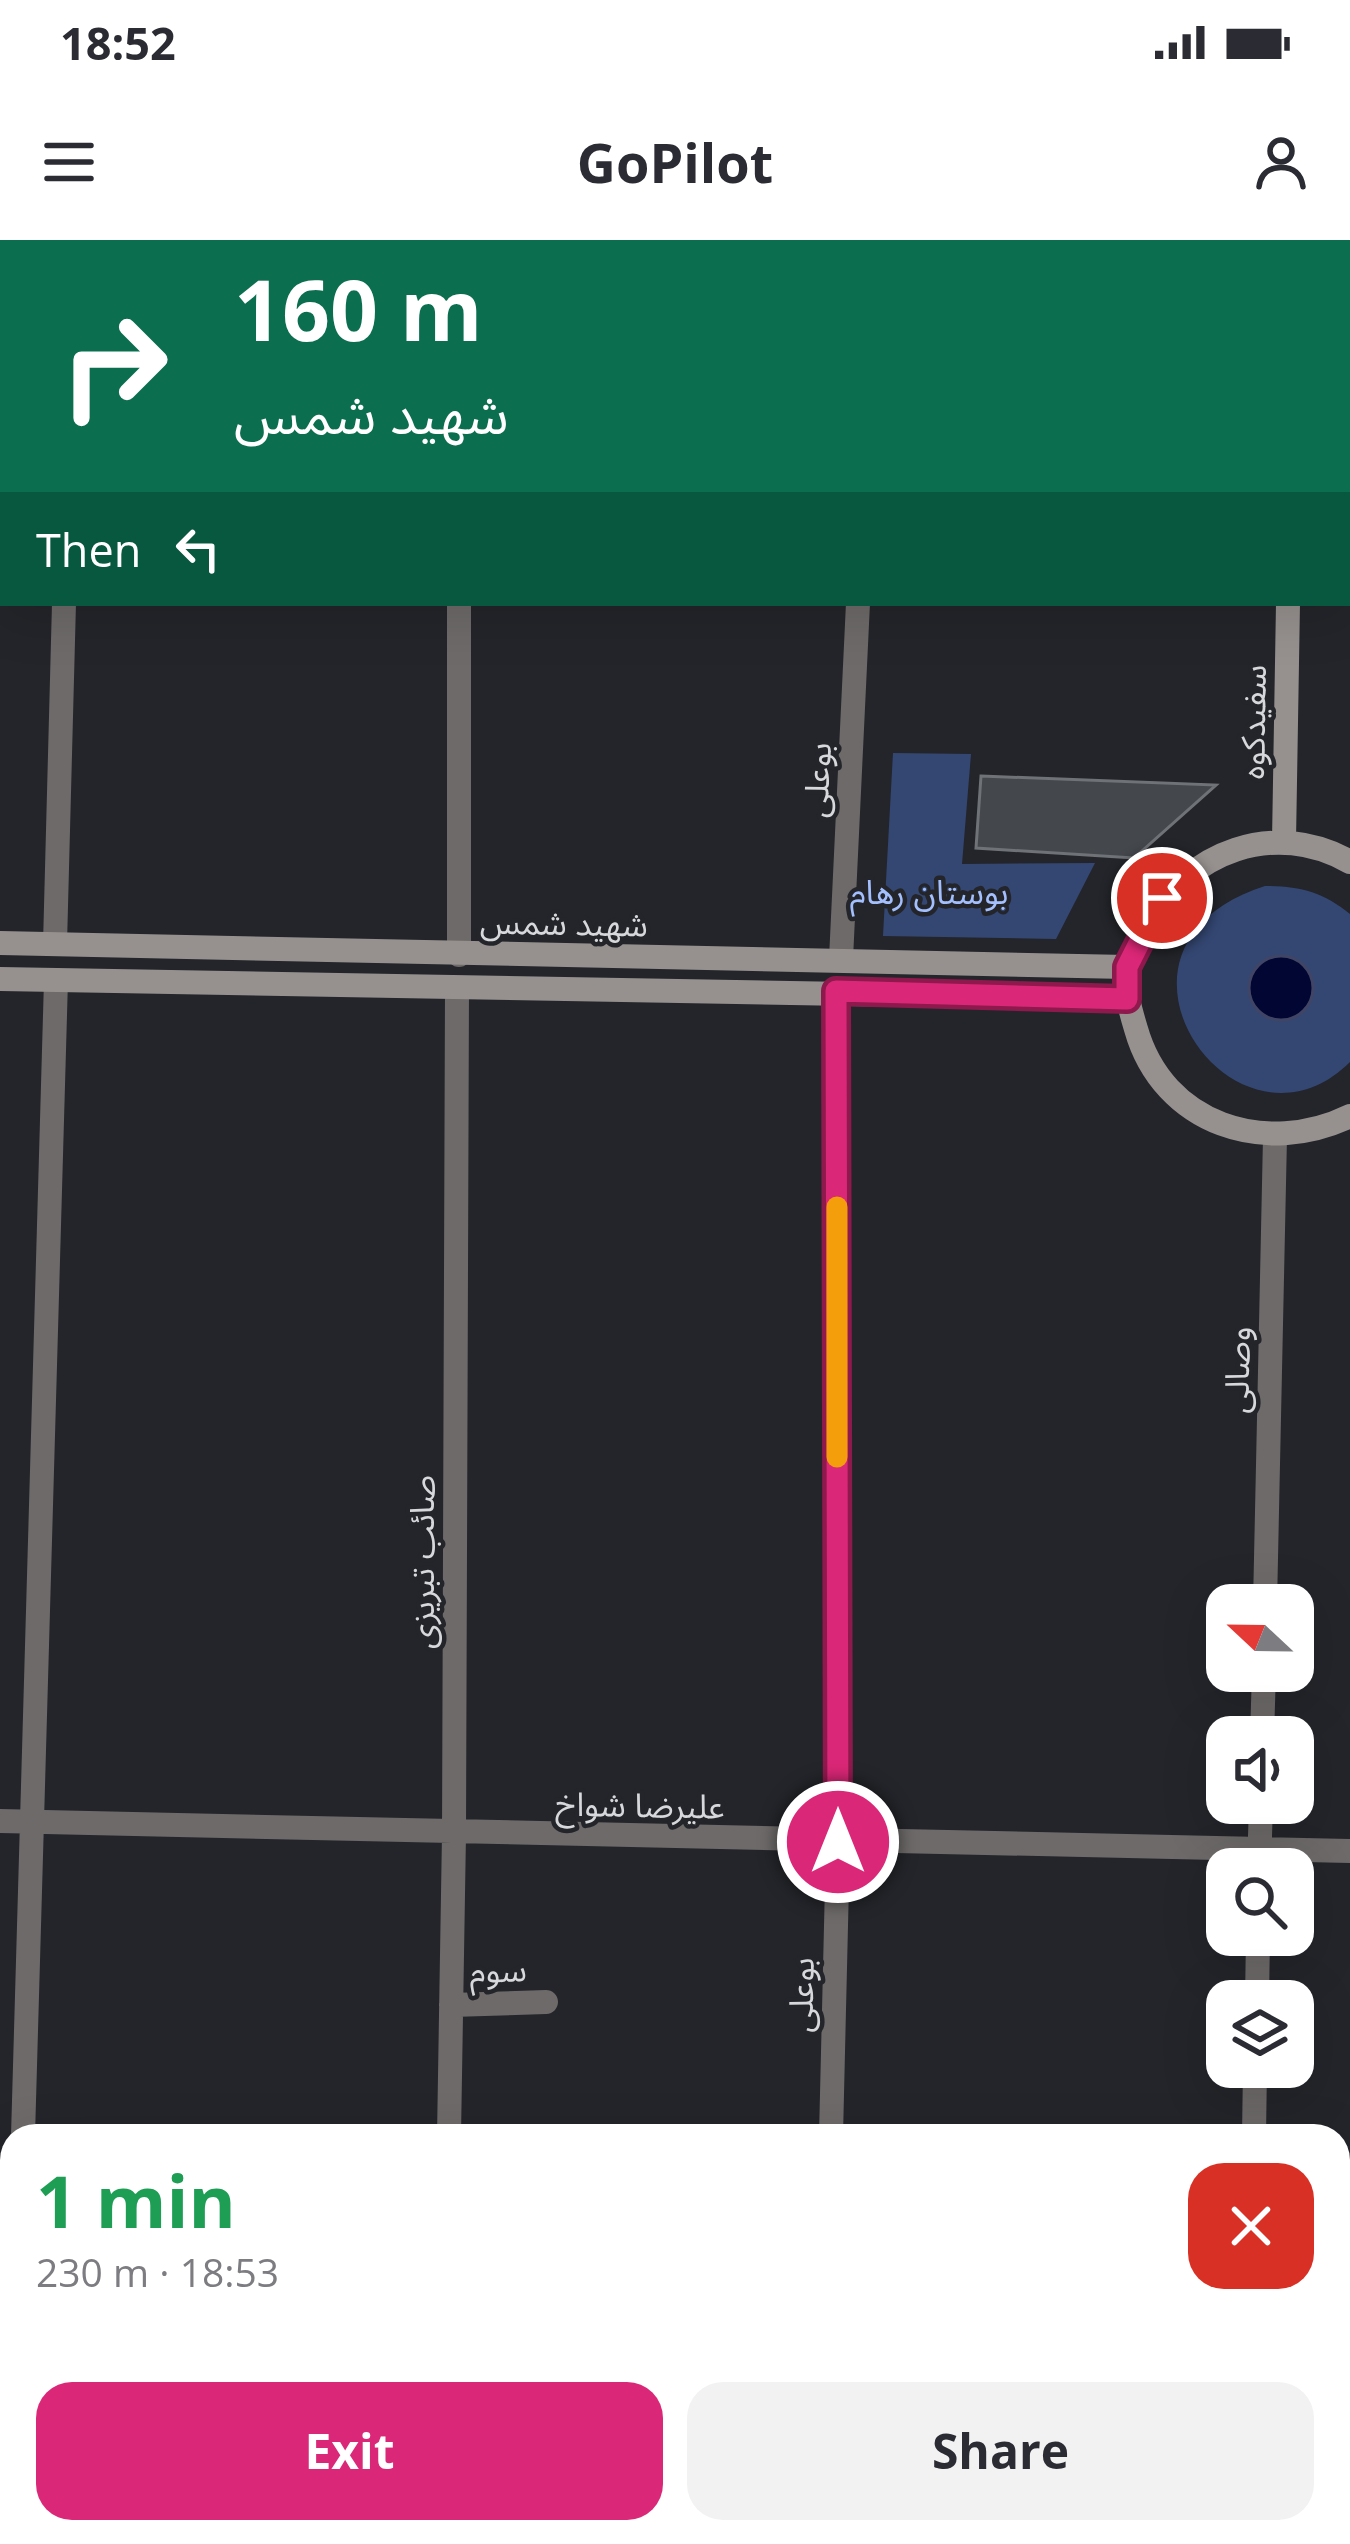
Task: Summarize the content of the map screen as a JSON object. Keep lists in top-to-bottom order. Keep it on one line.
{"streets":{"main road":["سفیدکوه","شهید شمس"],"street":["بوعلی","وصالی","صائب تبریزی","علیرضا شواخ","سوم"]},"crossings":[["بوعلی","شهید شمس"],["بوعلی","علیرضا شواخ"],["شهید شمس","صائب تبریزی"],["صائب تبریزی","علیرضا شواخ"],["صائب تبریزی","سوم"]],"parks":["بوستان رهام"],"north":"left","page":{"status":"18:52","header":"GoPilot","turn":["160 m","شهید شمس"],"then":"Then","heading":["1 min","230 m · 18:53"],"buttons":["Exit","Share"]}}
